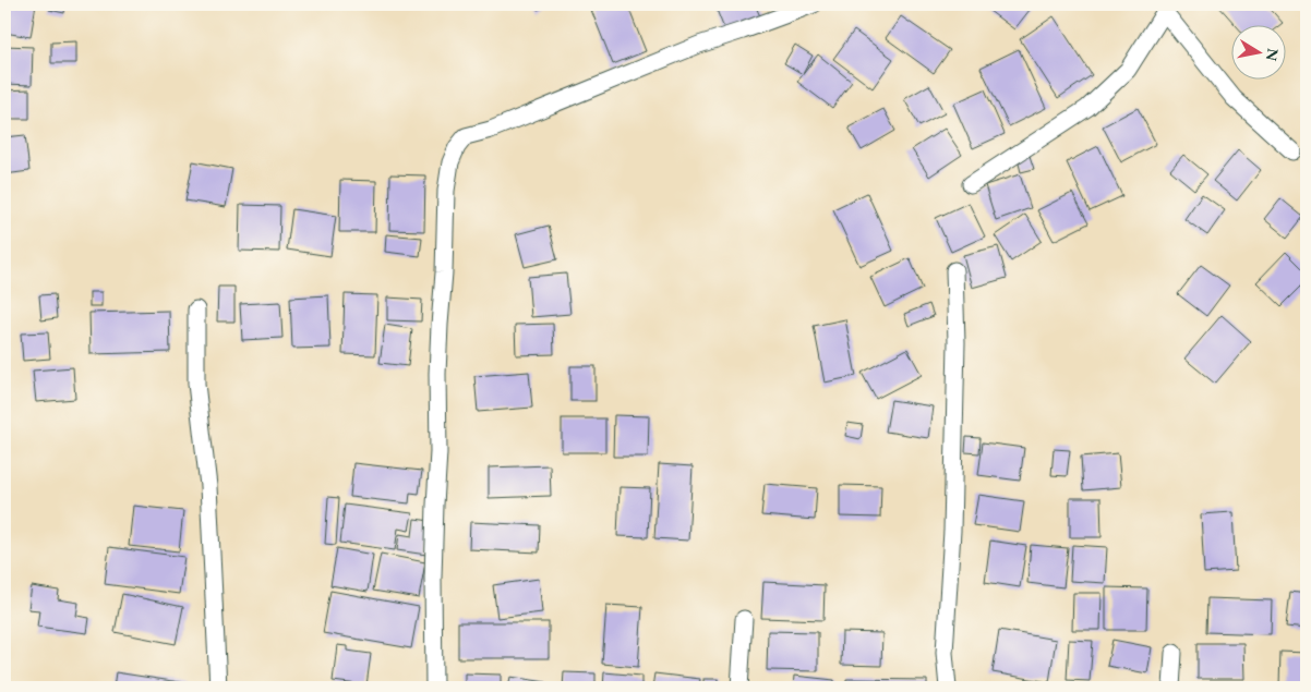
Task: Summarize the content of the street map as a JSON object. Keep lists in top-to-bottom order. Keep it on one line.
{"north":"right"}
